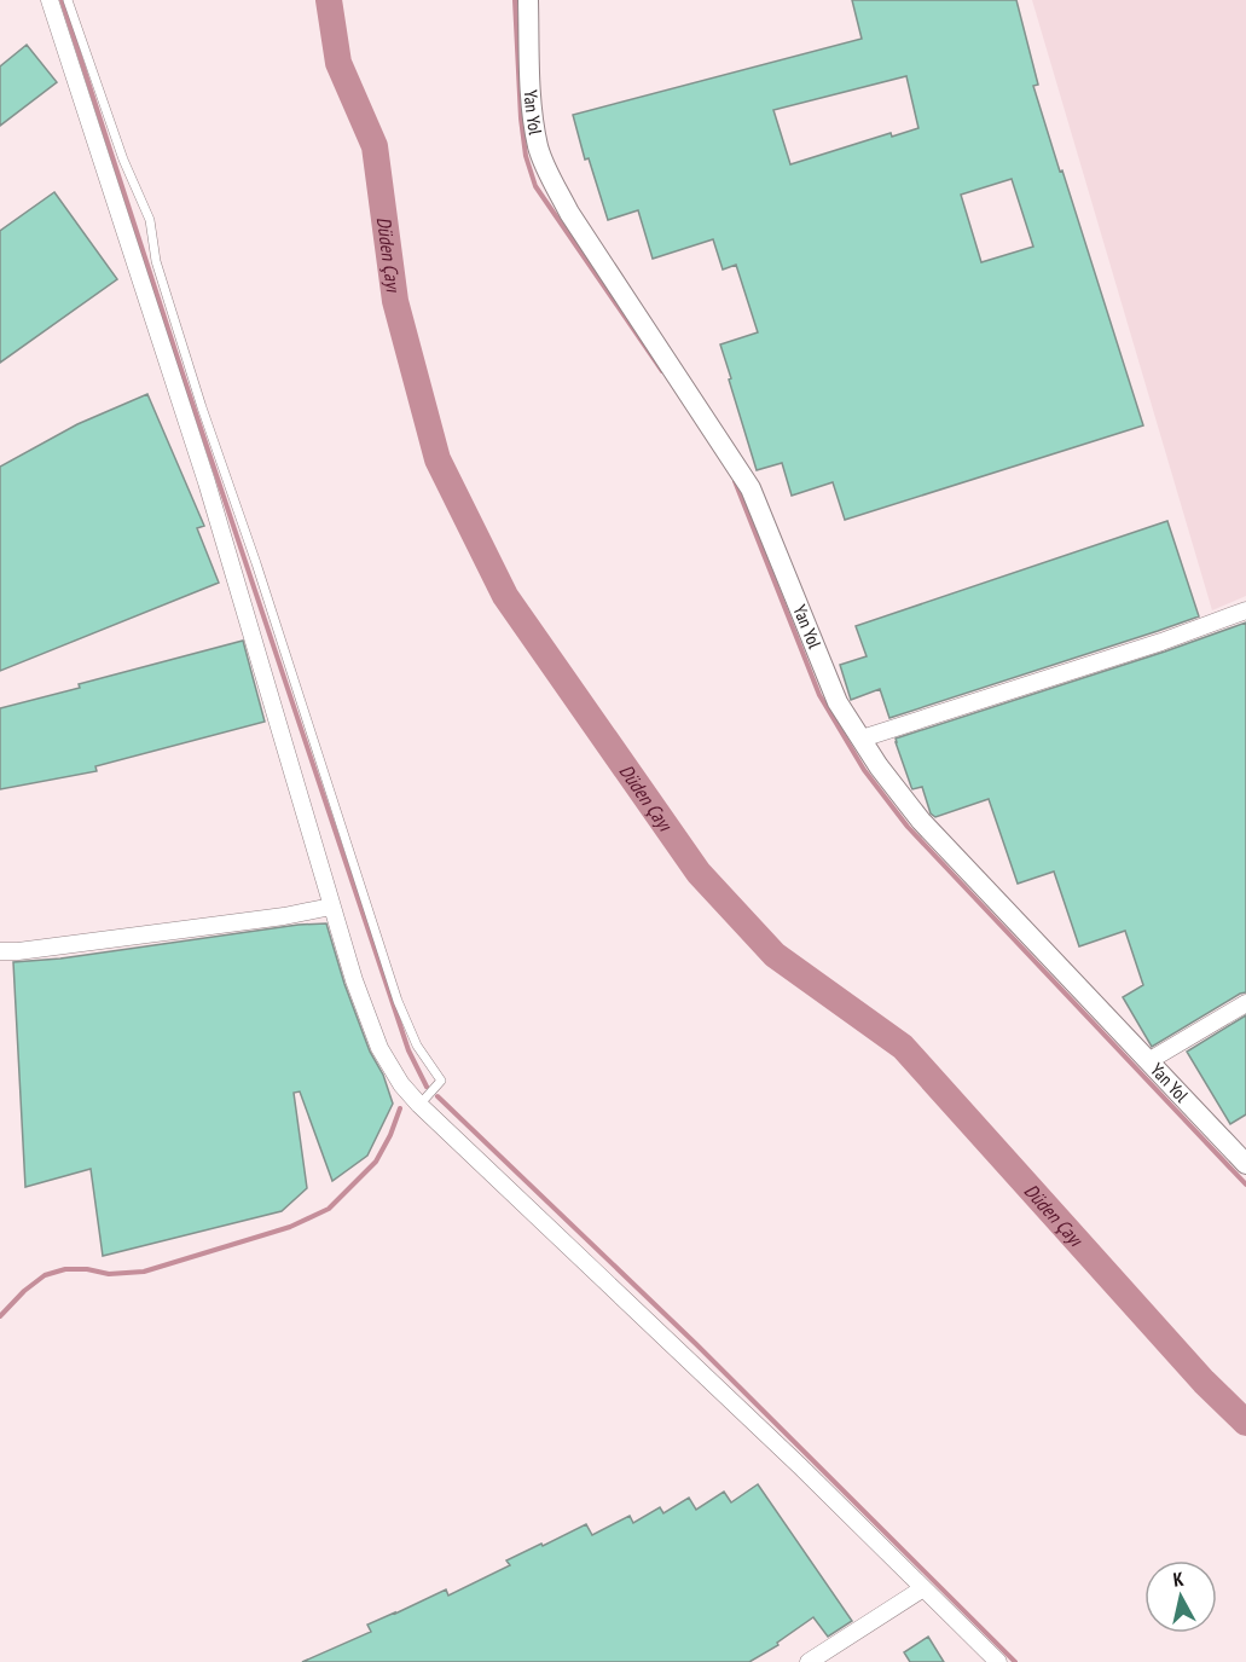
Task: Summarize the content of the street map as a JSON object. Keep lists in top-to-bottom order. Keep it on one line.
{"streets":{"street":["Yan Yol"]},"water":["Düden Çayı"],"north":"top"}
